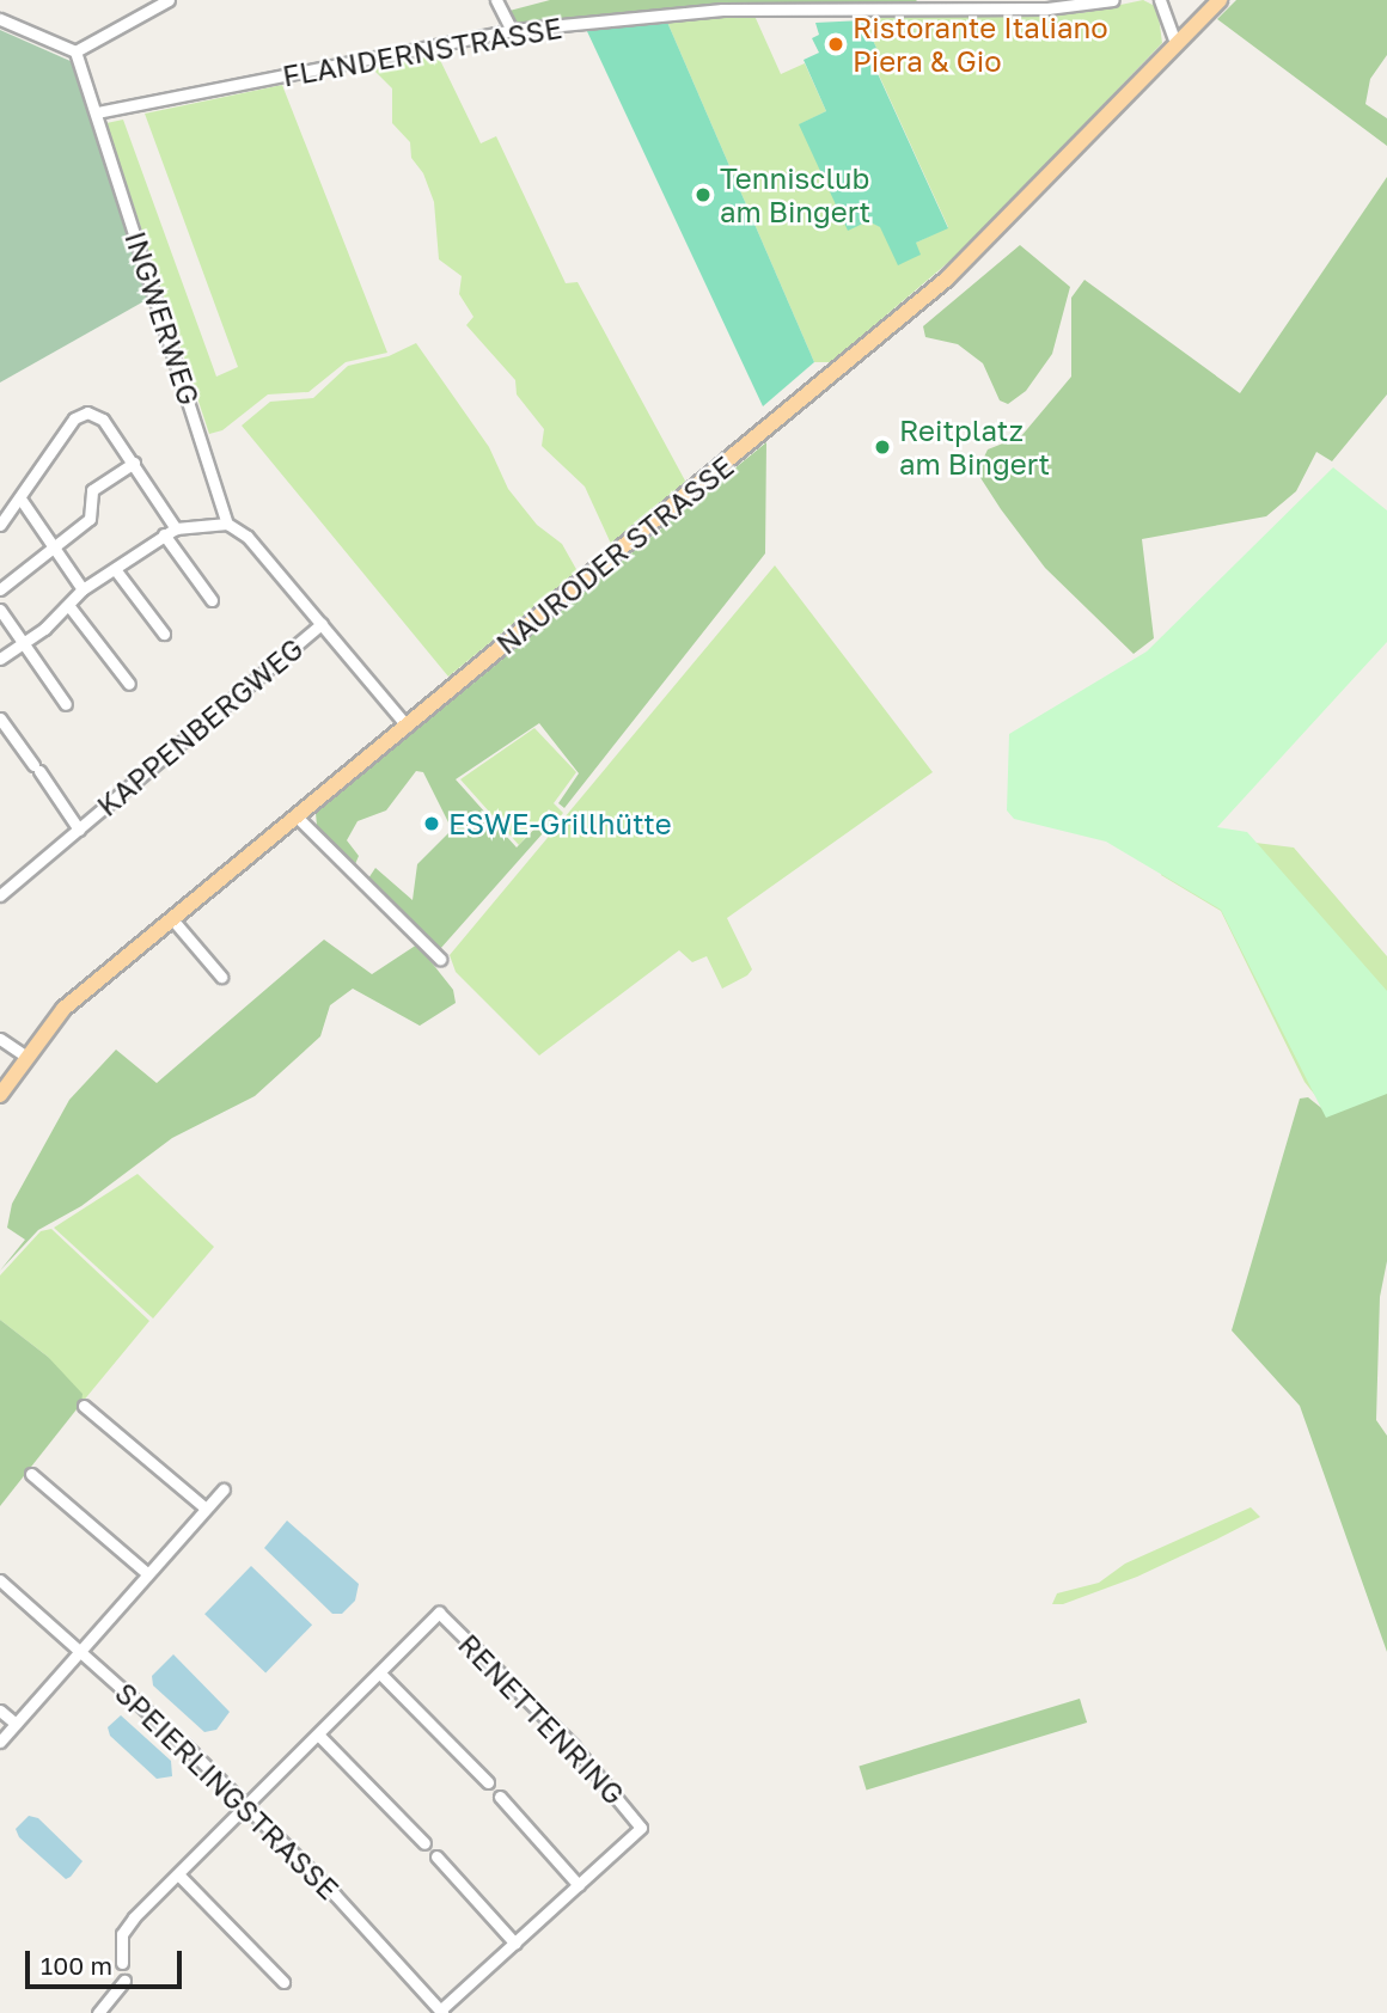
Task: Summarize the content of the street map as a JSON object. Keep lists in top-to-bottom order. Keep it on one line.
{"streets":{"main road":["NAURODER STRASSE"],"street":["FLANDERNSTRASSE","INGWERWEG","KAPPENBERGWEG","RENETTENRING","SPEIERLINGSTRASSE"]},"crossings":[["FLANDERNSTRASSE","INGWERWEG"],["RENETTENRING","SPEIERLINGSTRASSE"]],"places":["Ristorante Italiano Piera & Gio","Tennisclub am Bingert","Reitplatz am Bingert","ESWE-Grillhütte"],"scale_bar":"100 m"}
